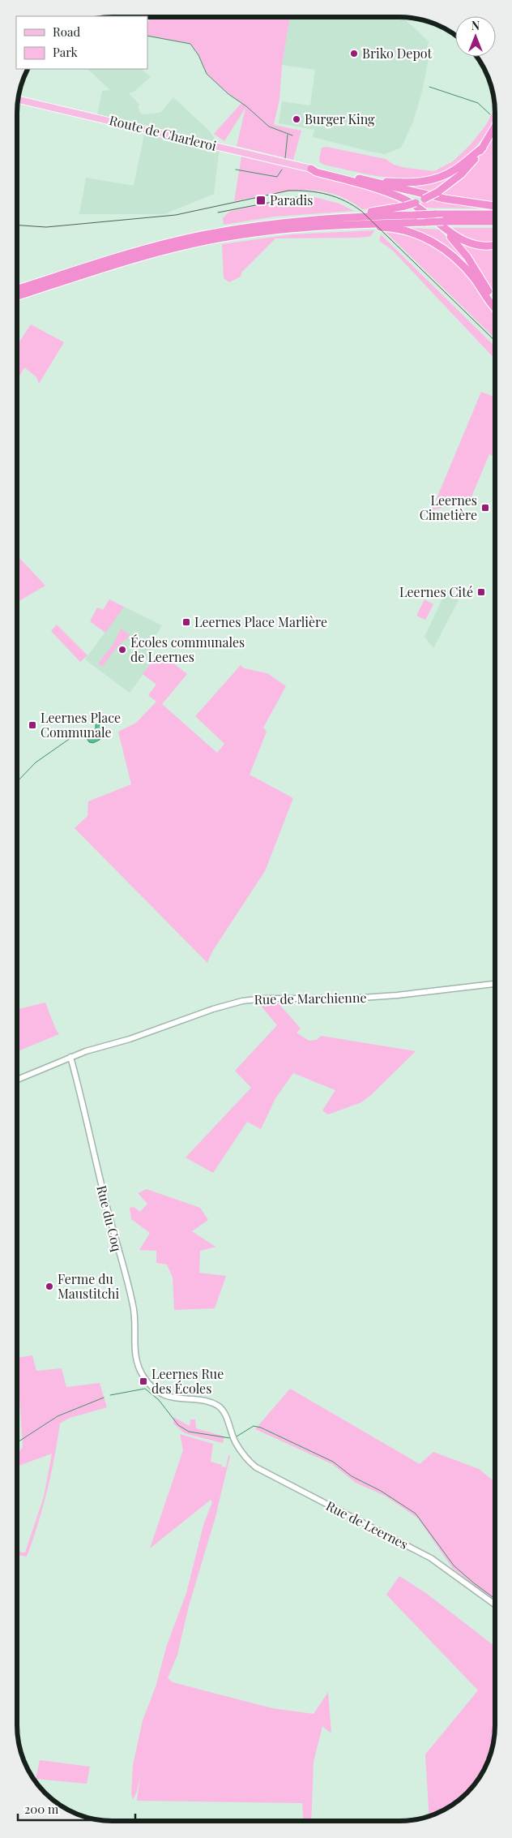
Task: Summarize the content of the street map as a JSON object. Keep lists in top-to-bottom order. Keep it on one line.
{"streets":{"main road":["Route de Charleroi"],"street":["Rue de Marchienne","Rue du Coq","Rue de Leernes"]},"crossings":[["Rue de Marchienne","Rue du Coq"],["Rue du Coq","Rue de Leernes"]],"places":{"other":["Briko Depot","Burger King","Écoles communales de Leernes","Ferme du Maustitchi"],"transit":["Paradis","Leernes Cimetière","Leernes Cité","Leernes Place Marlière","Leernes Place Communale","Leernes Rue des Écoles"]},"legend":["Road","Park"],"scale_bar":"200 m","north":"top"}
